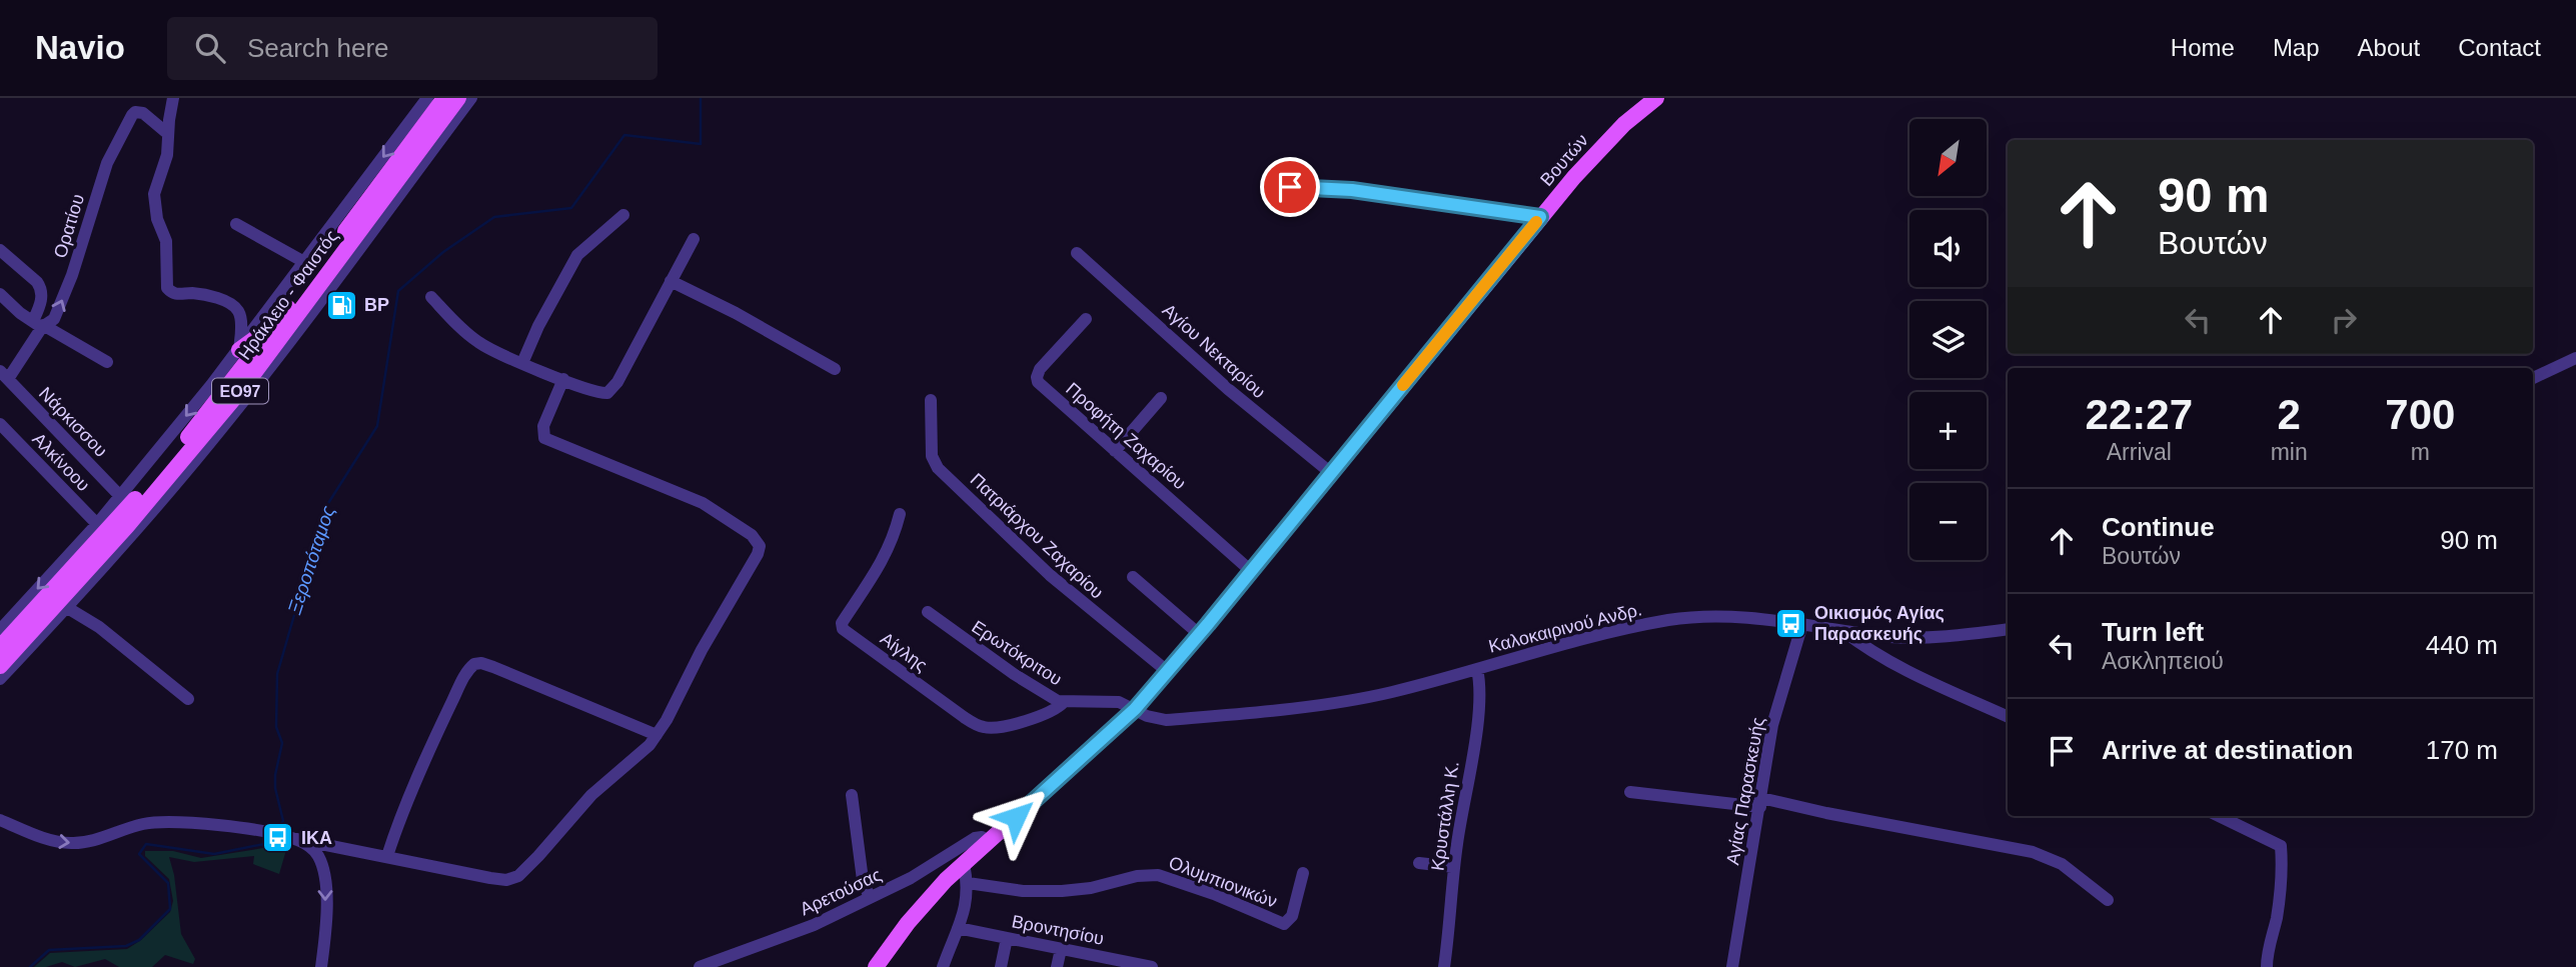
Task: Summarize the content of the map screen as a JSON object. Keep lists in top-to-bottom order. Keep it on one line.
{"streets":{"main road":["Βουτών","Ηράκλειο - Φαιστός","ΕΟ97"],"street":["Ορατίου","Αγίου Νεκταρίου","Νάρκισσου","Προφήτη Ζαχαρίου","Αλκίνοου","Πατριάρχου Ζαχαρίου","Καλοκαιρινού Ανδρ.","Αίγλης","Ερωτόκριτου","Αγίας Παρασκευής","Κρυστάλλη Κ.","Ολυμπιονικών","Αρετούσας","Βροντησίου"]},"crossings":[["Βουτών","Αγίου Νεκταρίου"],["Βουτών","Προφήτη Ζαχαρίου"],["Βουτών","Πατριάρχου Ζαχαρίου"],["Βουτών","Καλοκαιρινού Ανδρ."],["Βουτών","Ερωτόκριτου"],["Βουτών","Αρετούσας"],["Ορατίου","Νάρκισσου"],["Καλοκαιρινού Ανδρ.","Ερωτόκριτου"],["Καλοκαιρινού Ανδρ.","Αγίας Παρασκευής"],["Καλοκαιρινού Ανδρ.","Κρυστάλλη Κ."],["Αίγλης","Ερωτόκριτου"]],"one_way":["Ορατίου"],"water":["Ξεροπόταμος"],"places":{"fuel station":["BP"],"bus stop":["Οικισμός Αγίας Παρασκευής","IKA"]},"north":"bottom left","page":{"header":"Navio","search":"Search here","nav":["Home","Map","About","Contact"],"map_buttons":["+","−"],"turn":["90 m","Βουτών"],"eta":["22:27","Arrival","2","min","700","m"],"list":[{"name":"Continue","note":"Βουτών","value":"90 m"},{"name":"Turn left","note":"Ασκληπειού","value":"440 m"},{"name":"Arrive at destination","value":"170 m"}]}}
